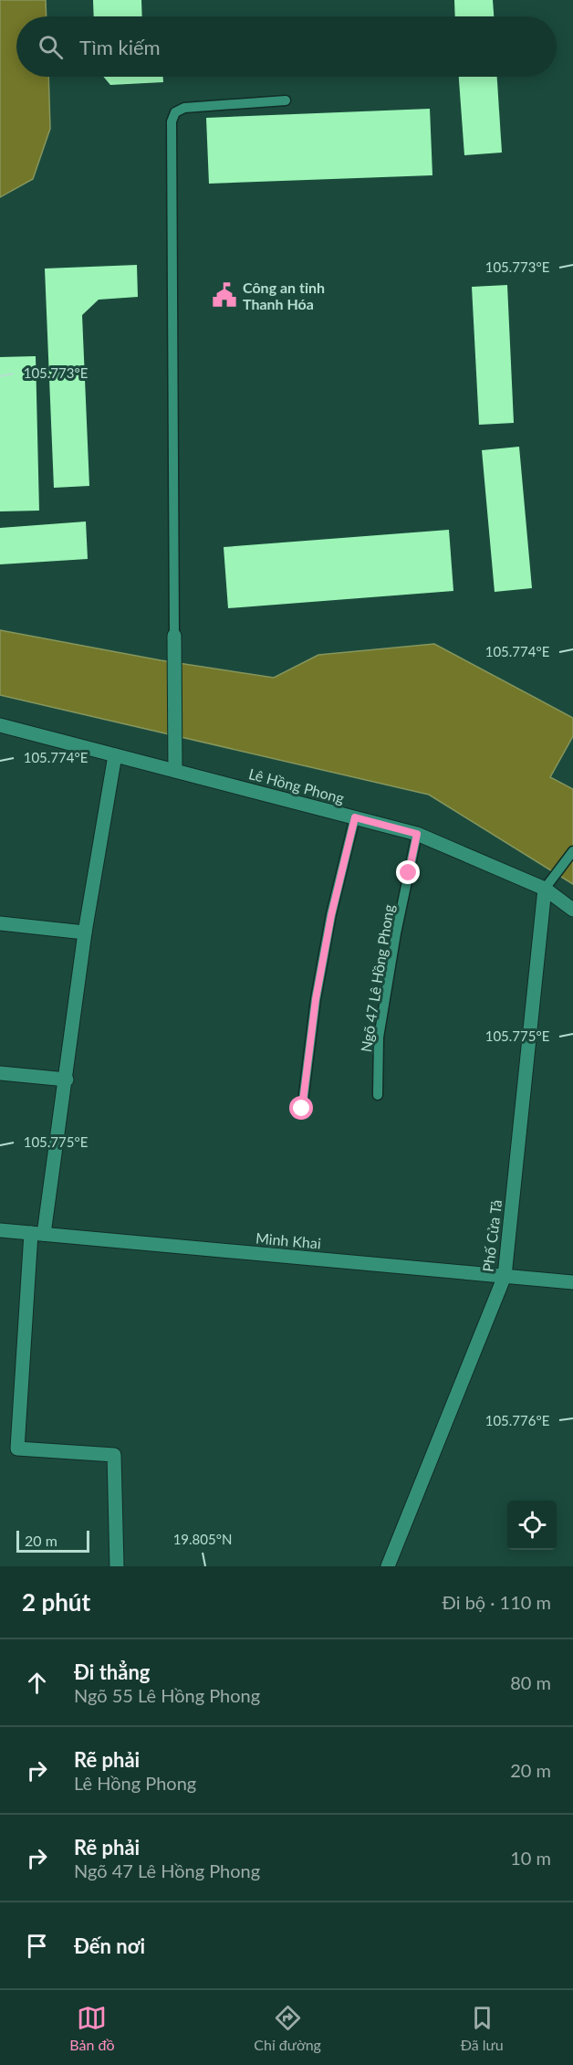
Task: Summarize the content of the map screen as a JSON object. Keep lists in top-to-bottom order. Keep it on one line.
{"streets":{"street":["Lê Hồng Phong","Phố Cửa Tả","Minh Khai"],"lane":["Ngõ 47 Lê Hồng Phong"]},"crossings":[["Lê Hồng Phong","Ngõ 47 Lê Hồng Phong"],["Lê Hồng Phong","Phố Cửa Tả"],["Phố Cửa Tả","Minh Khai"]],"places":{"public building":["Công an tỉnh Thanh Hóa"]},"scale_bar":"20 m","page":{"search":"Tìm kiếm","scale":"20 m","heading":["2 phút","Đi bộ · 110 m"],"list":[["Đi thẳng","Ngõ 55 Lê Hồng Phong","80 m"],["Rẽ phải","Lê Hồng Phong","20 m"],["Rẽ phải","Ngõ 47 Lê Hồng Phong","10 m"],"Đến nơi"],"nav":["Bản đồ","Chỉ đường","Đã lưu"]},"coordinates":["105.773°E","105.774°E","105.775°E","105.776°E","19.805°N"]}
